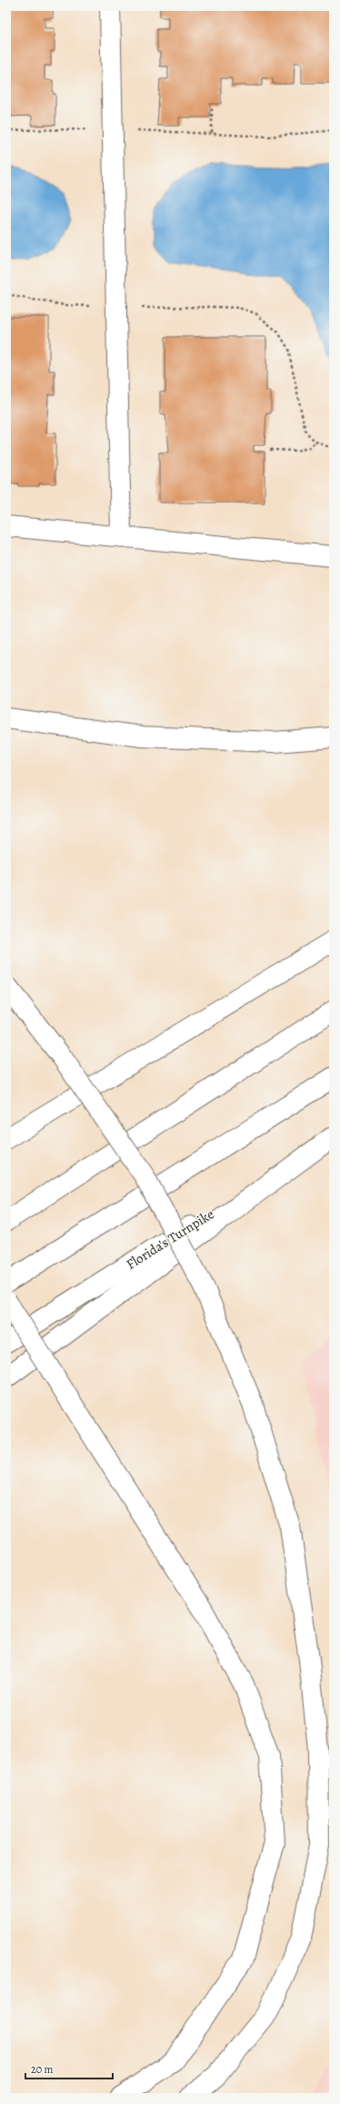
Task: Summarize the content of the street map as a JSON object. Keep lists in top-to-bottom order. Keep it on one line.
{"streets":{"main road":["Florida's Turnpike"]},"scale_bar":"20 m"}
